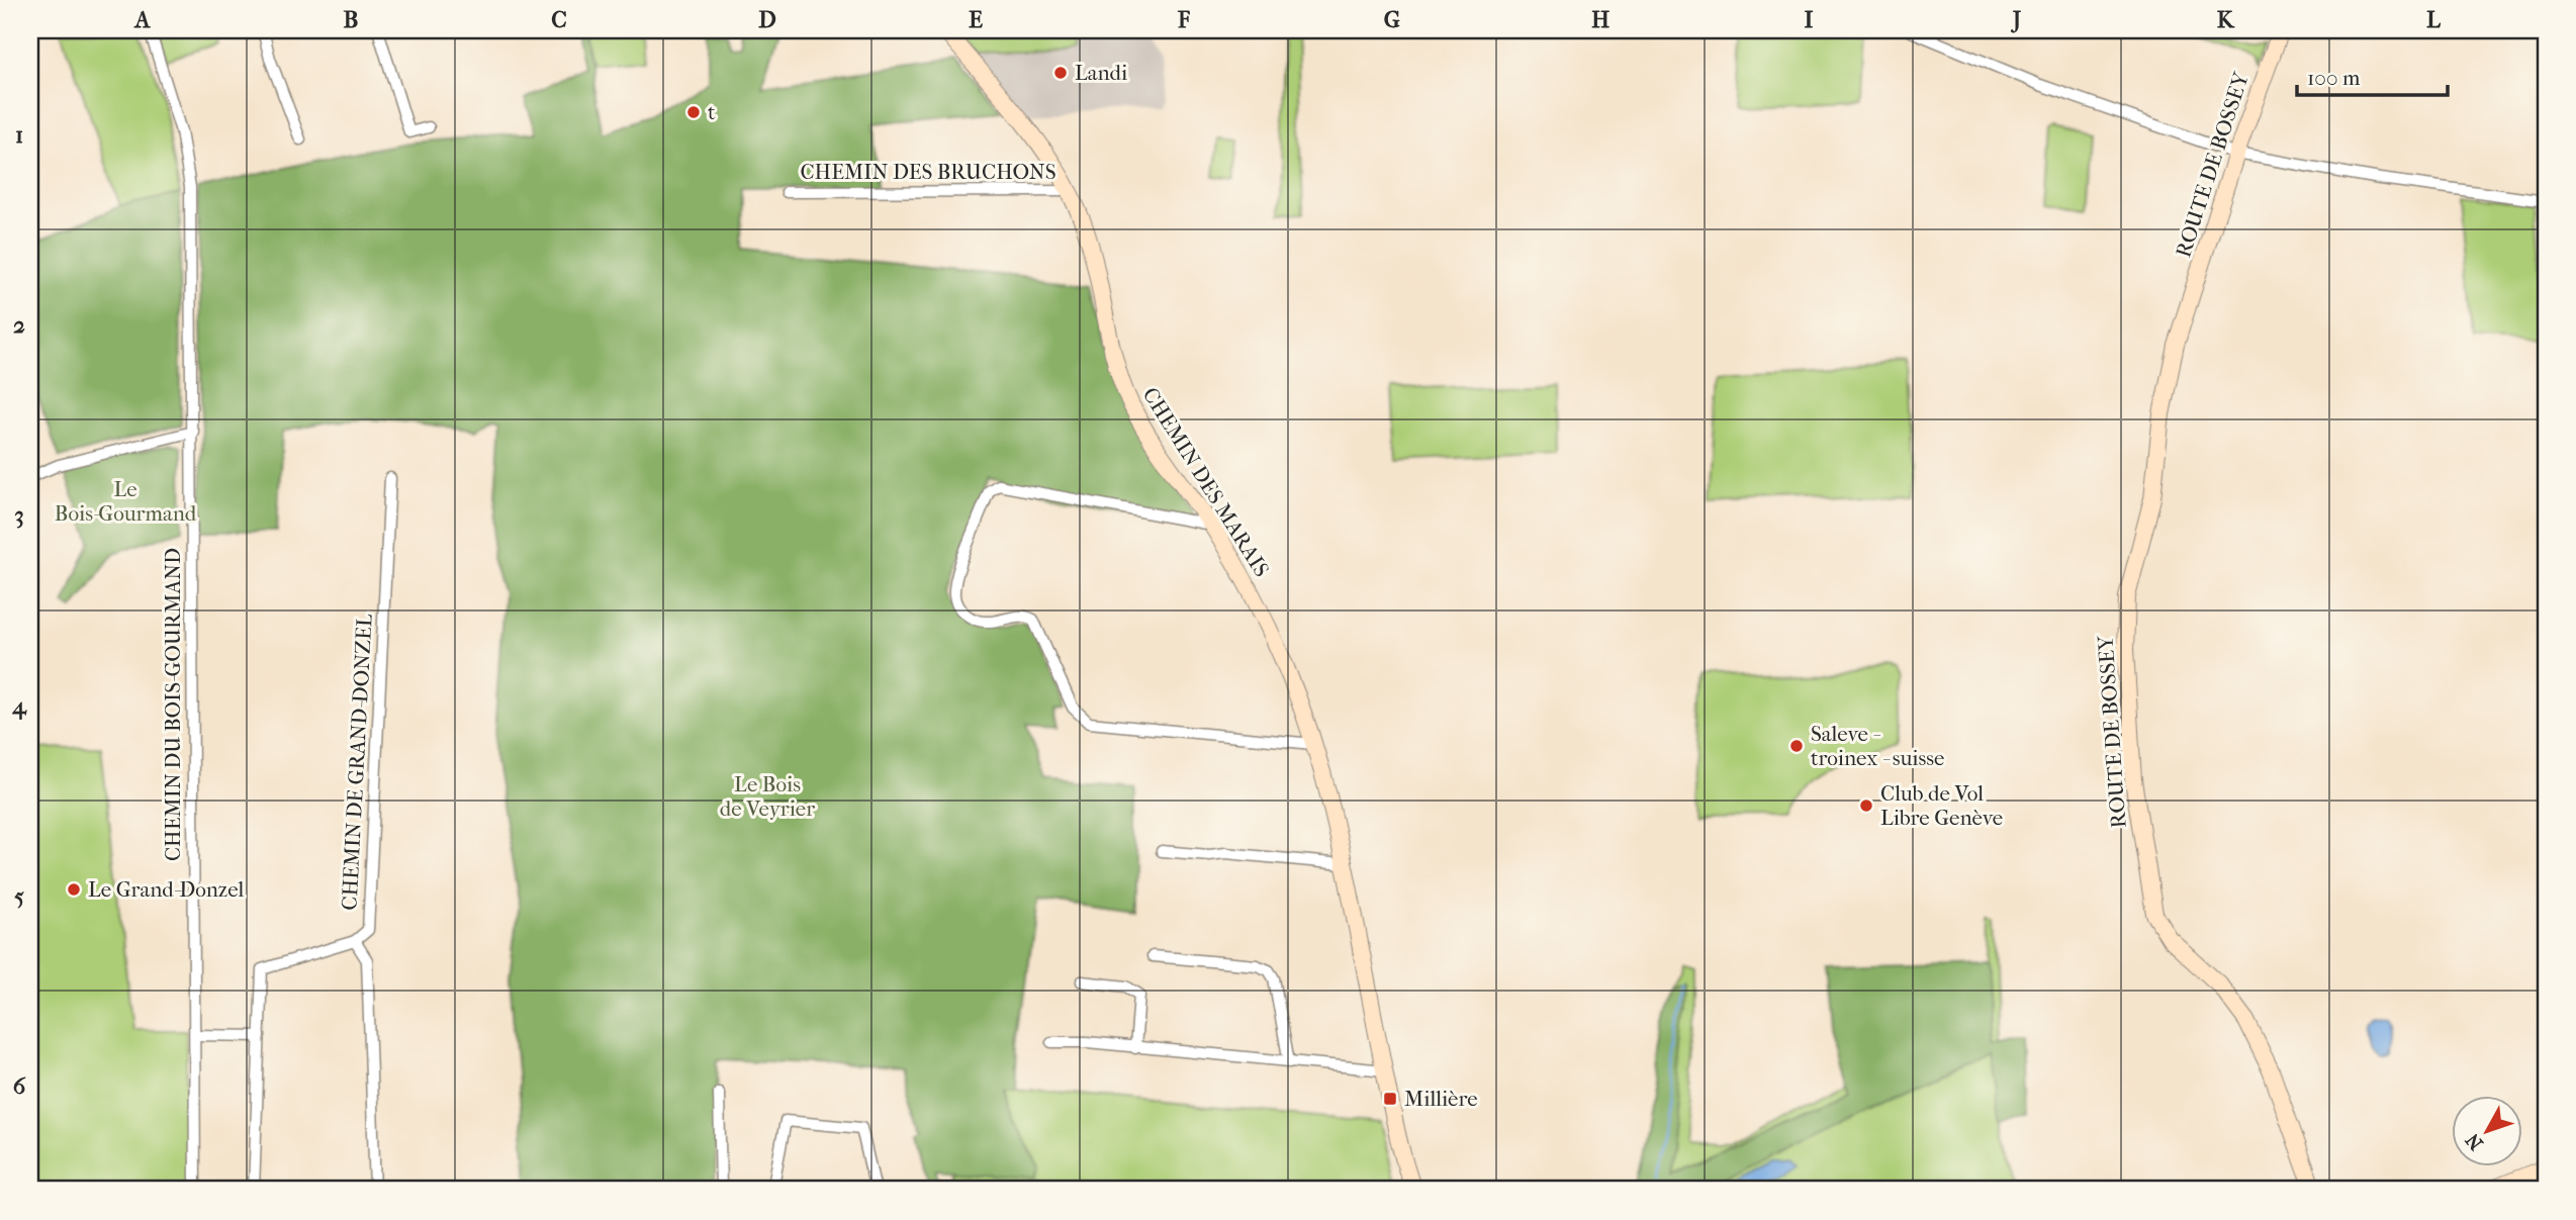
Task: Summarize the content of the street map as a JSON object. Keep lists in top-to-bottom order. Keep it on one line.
{"streets":{"street":["ROUTE DE BOSSEY","CHEMIN DES BRUCHONS","CHEMIN DES MARAIS","CHEMIN DU BOIS-GOURMAND","CHEMIN DE GRAND-DONZEL"]},"crossings":[["CHEMIN DES BRUCHONS","CHEMIN DES MARAIS"]],"parks":["Le Bois-Gourmand","Le Bois de Veyrier"],"places":{"other":["Landi","t","Saleve - troinex - suisse","Club de Vol Libre Genève","Le Grand-Donzel"],"transit":["Millière"]},"scale_bar":"100 m","north":"bottom left","grid":{"columns":["A","B","C","D","E","F","G","H","I","J","K","L"],"rows":["1","2","3","4","5","6"]}}
